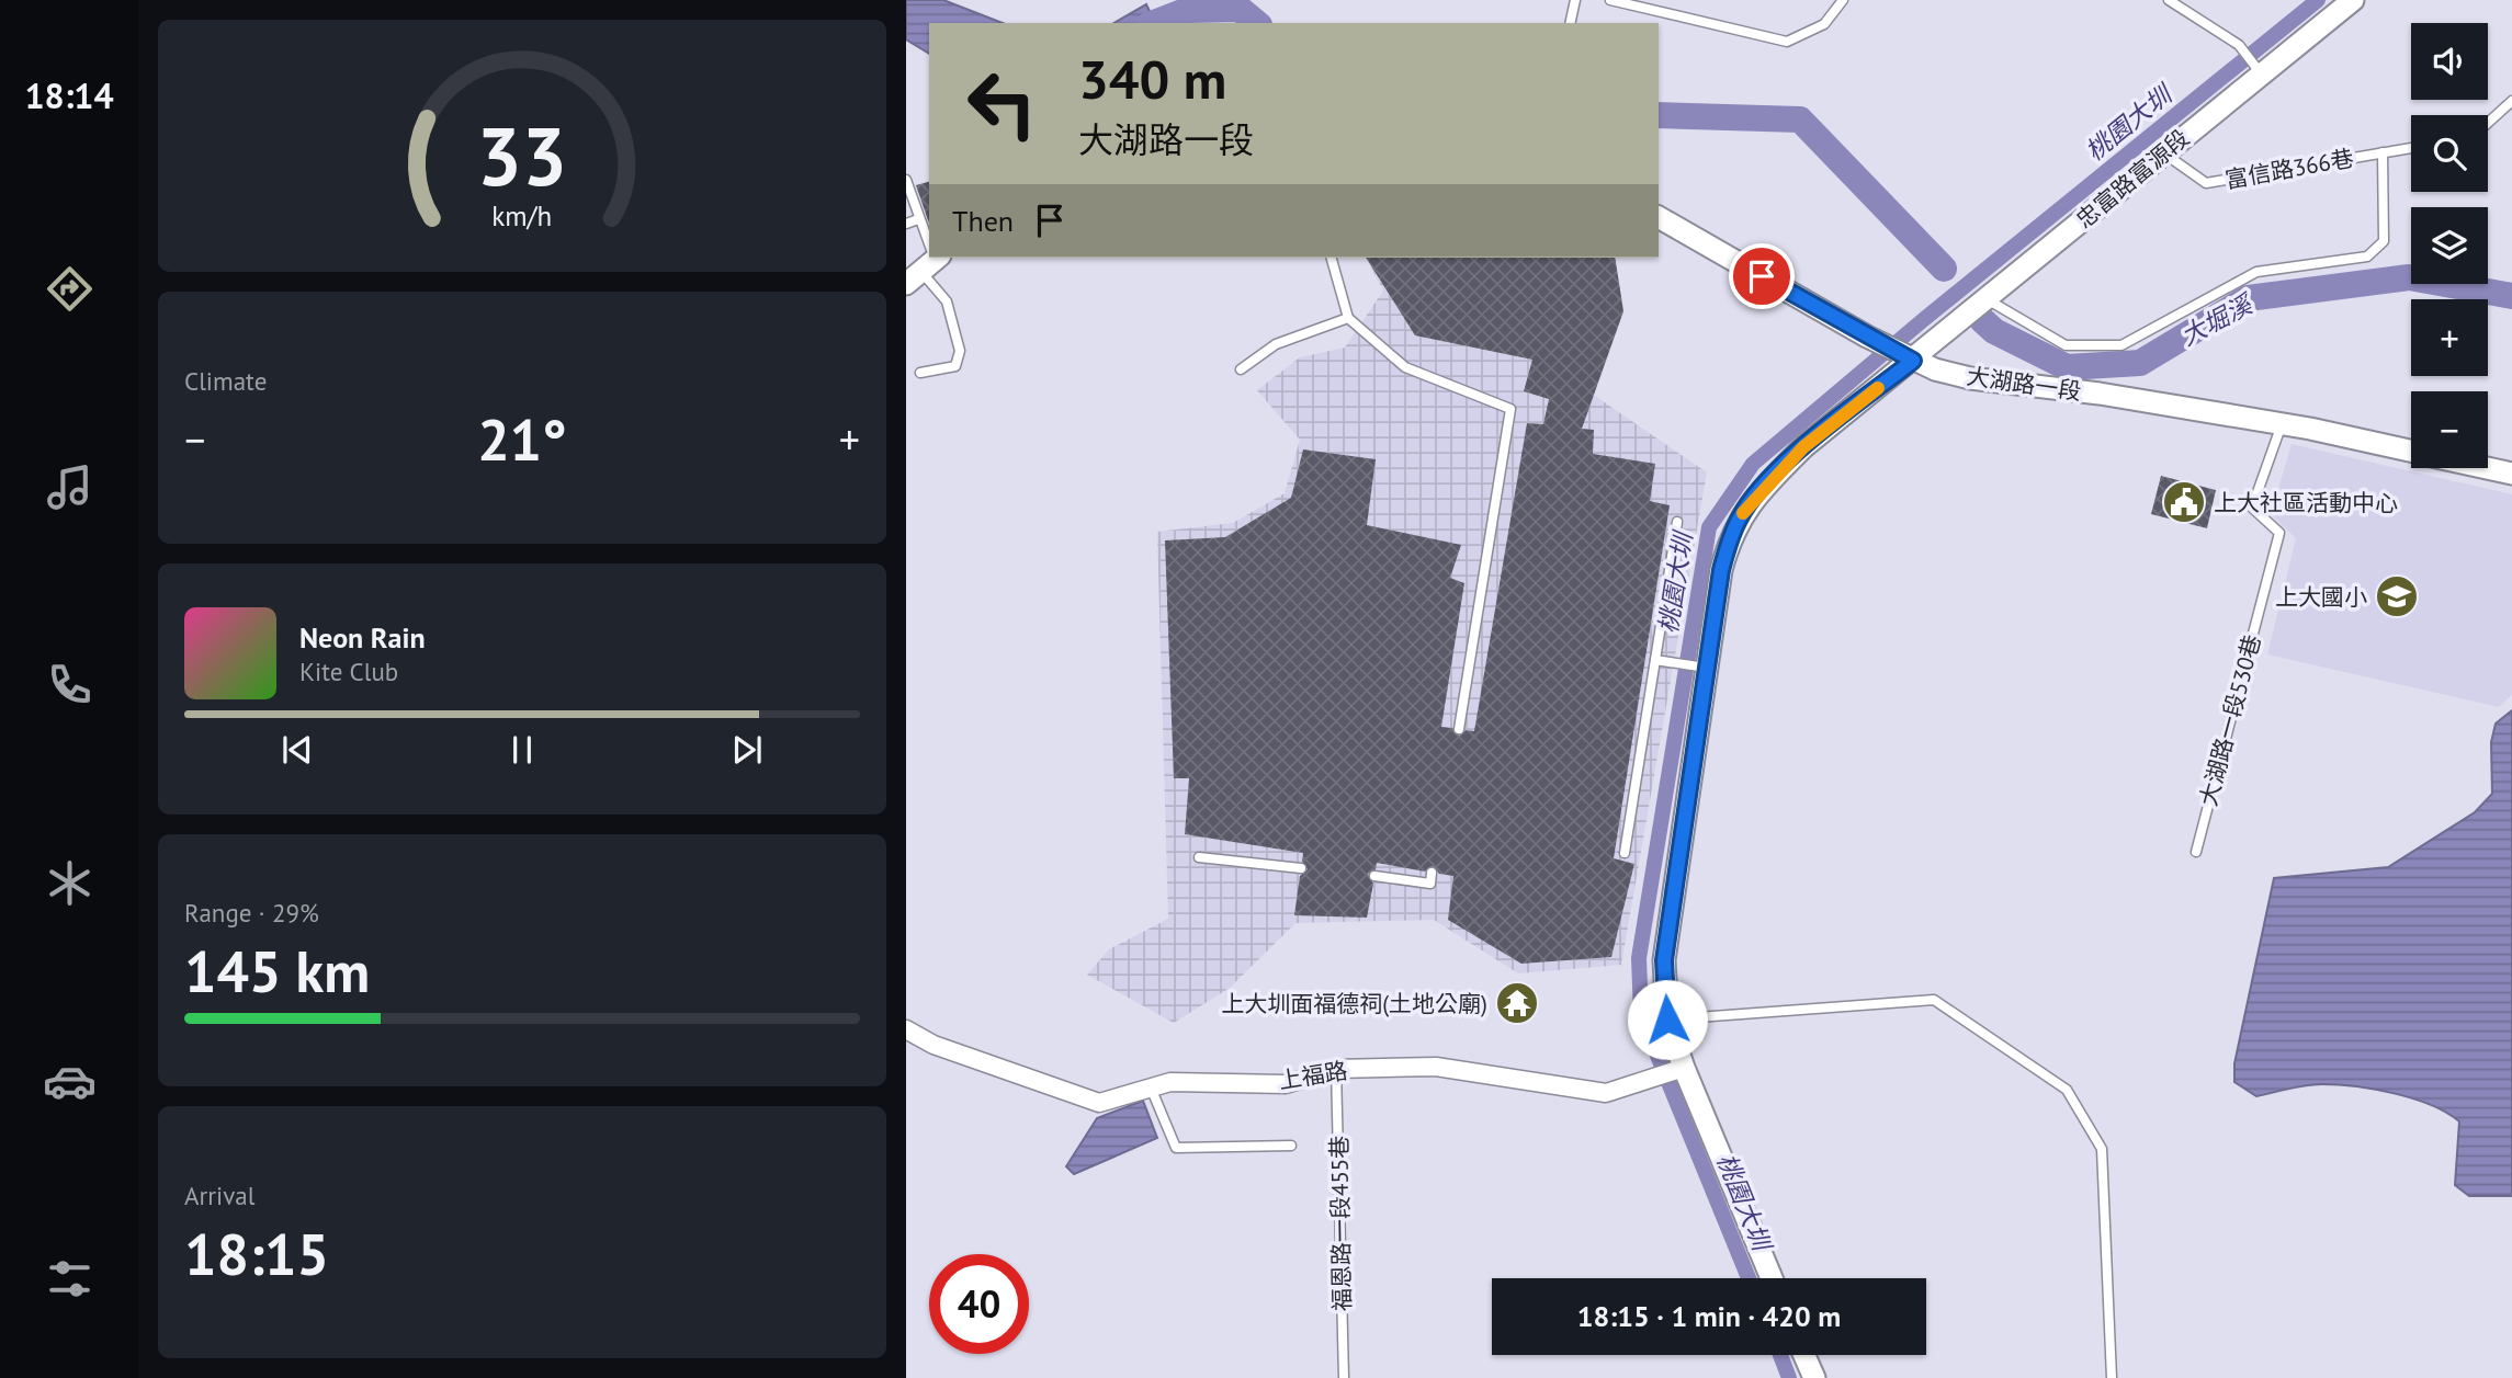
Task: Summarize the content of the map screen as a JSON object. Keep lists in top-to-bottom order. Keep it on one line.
{"streets":{"street":["忠富路富源段","大湖路一段","上福路"],"lane":["富信路366巷","大湖路一段530巷","福恩路一段455巷"]},"crossings":[["富信路366巷","忠富路富源段"],["忠富路富源段","大湖路一段"],["忠富路富源段","上福路"],["大湖路一段","大湖路一段530巷"],["上福路","福恩路一段455巷"]],"water":["桃園大圳","大堀溪"],"places":{"public building":["上大社區活動中心"],"school or university":["上大國小"],"temple":["上大圳面福德祠(土地公廟)"]},"page":{"tabs":"18:14","map_buttons":["+","−"],"turn":["340 m","大湖路一段"],"then":"Then","tile":["Climate",["Range · 29%","145 km"],["Arrival","18:15"]],"heat":["−","21°","+"],"song":["Neon Rain","Kite Club"],"limit":"40","trip":"18:15 · 1 min · 420 m","gauge":["33","km/h"]}}
